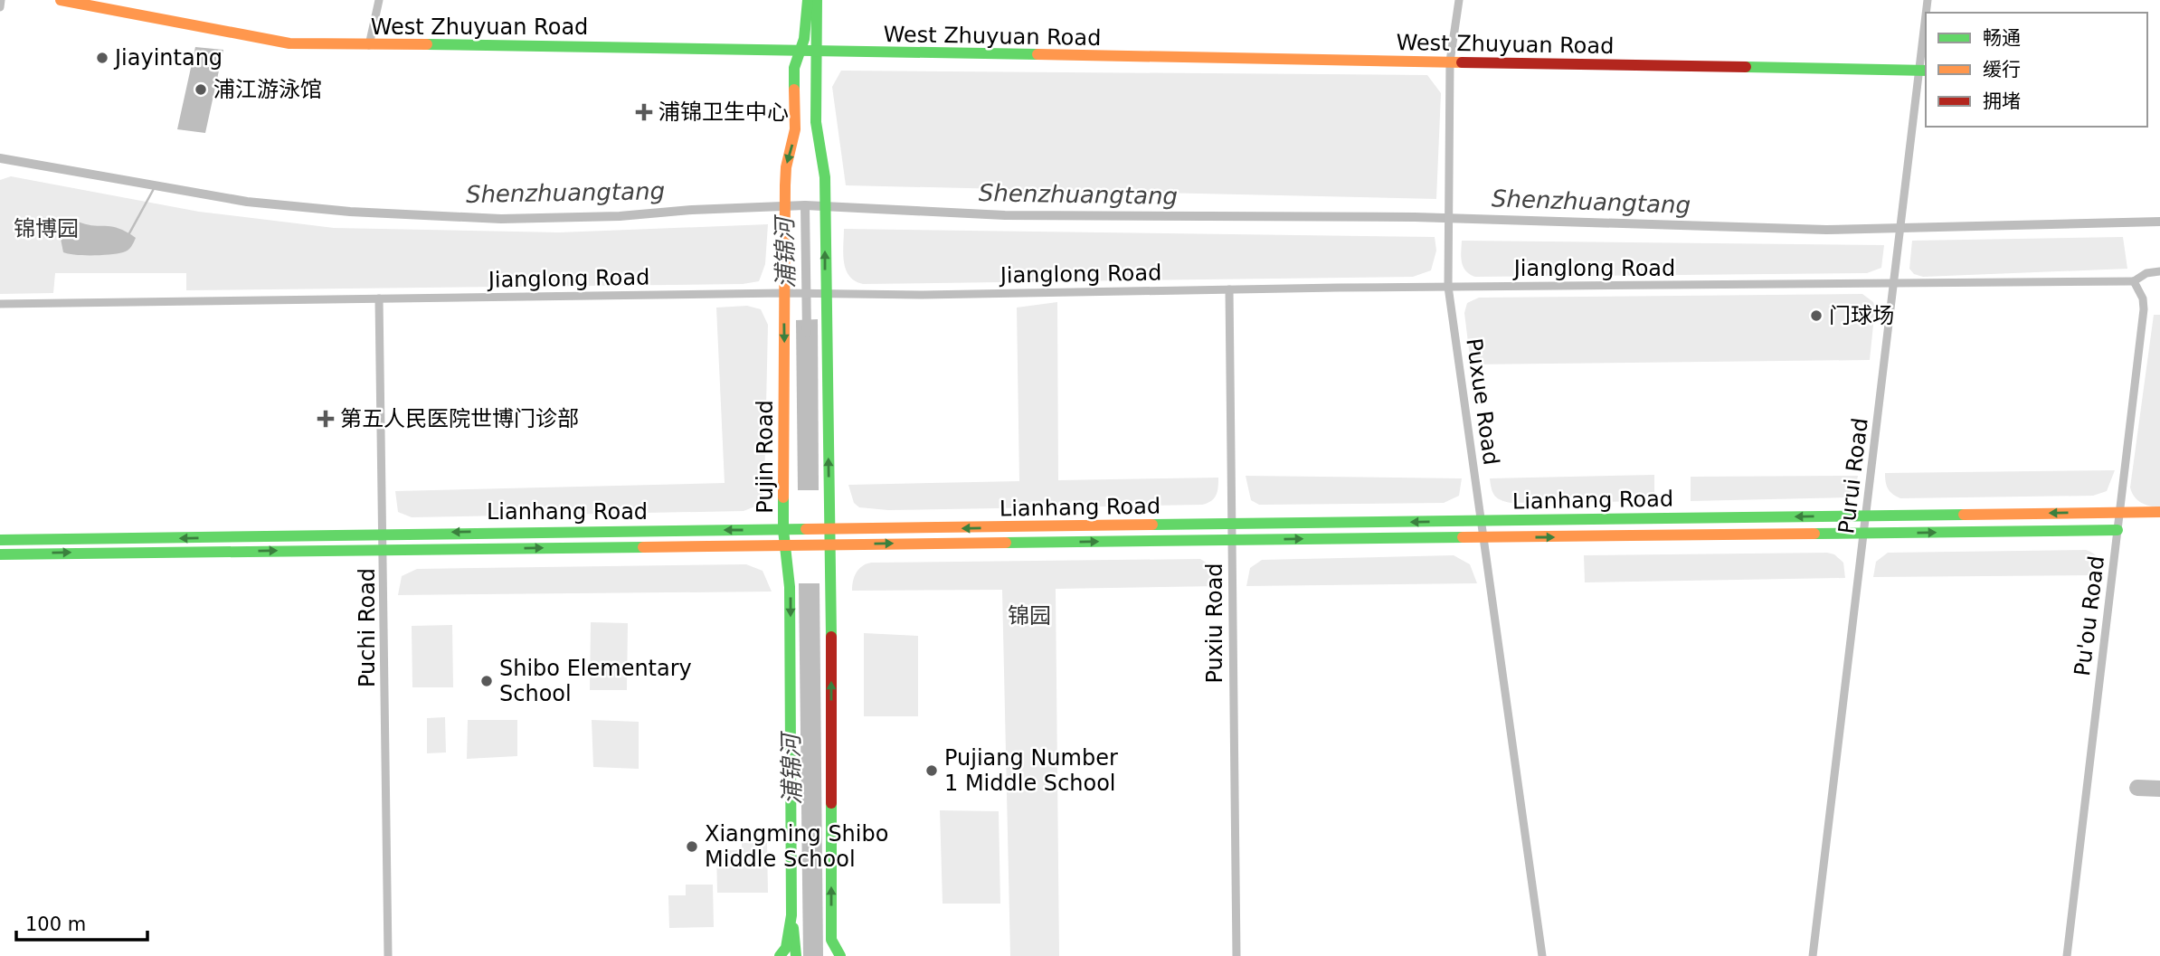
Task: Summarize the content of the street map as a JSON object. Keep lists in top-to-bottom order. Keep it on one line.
{"streets":{"street":["West Zhuyuan Road","Jianglong Road","Puxue Road","Pujin Road","Purui Road","Lianhang Road","Pu'ou Road","Puxiu Road","Puchi Road"]},"crossings":[["West Zhuyuan Road","Puxue Road"],["West Zhuyuan Road","Pujin Road"],["West Zhuyuan Road","Purui Road"],["Jianglong Road","Puxue Road"],["Jianglong Road","Pujin Road"],["Jianglong Road","Purui Road"],["Jianglong Road","Pu'ou Road"],["Jianglong Road","Puxiu Road"],["Jianglong Road","Puchi Road"],["Puxue Road","Lianhang Road"],["Pujin Road","Lianhang Road"],["Purui Road","Lianhang Road"],["Lianhang Road","Pu'ou Road"],["Lianhang Road","Puxiu Road"],["Lianhang Road","Puchi Road"]],"water":["Shenzhuangtang","浦锦河"],"parks":["锦博园","锦园"],"places":{"other":["Jiayintang","浦江游泳馆","门球场","Shibo Elementary School","Pujiang Number 1 Middle School","Xiangming Shibo Middle School"],"health":["浦锦卫生中心","第五人民医院世博门诊部"]},"legend":["畅通","缓行","拥堵"],"scale_bar":"100 m"}
